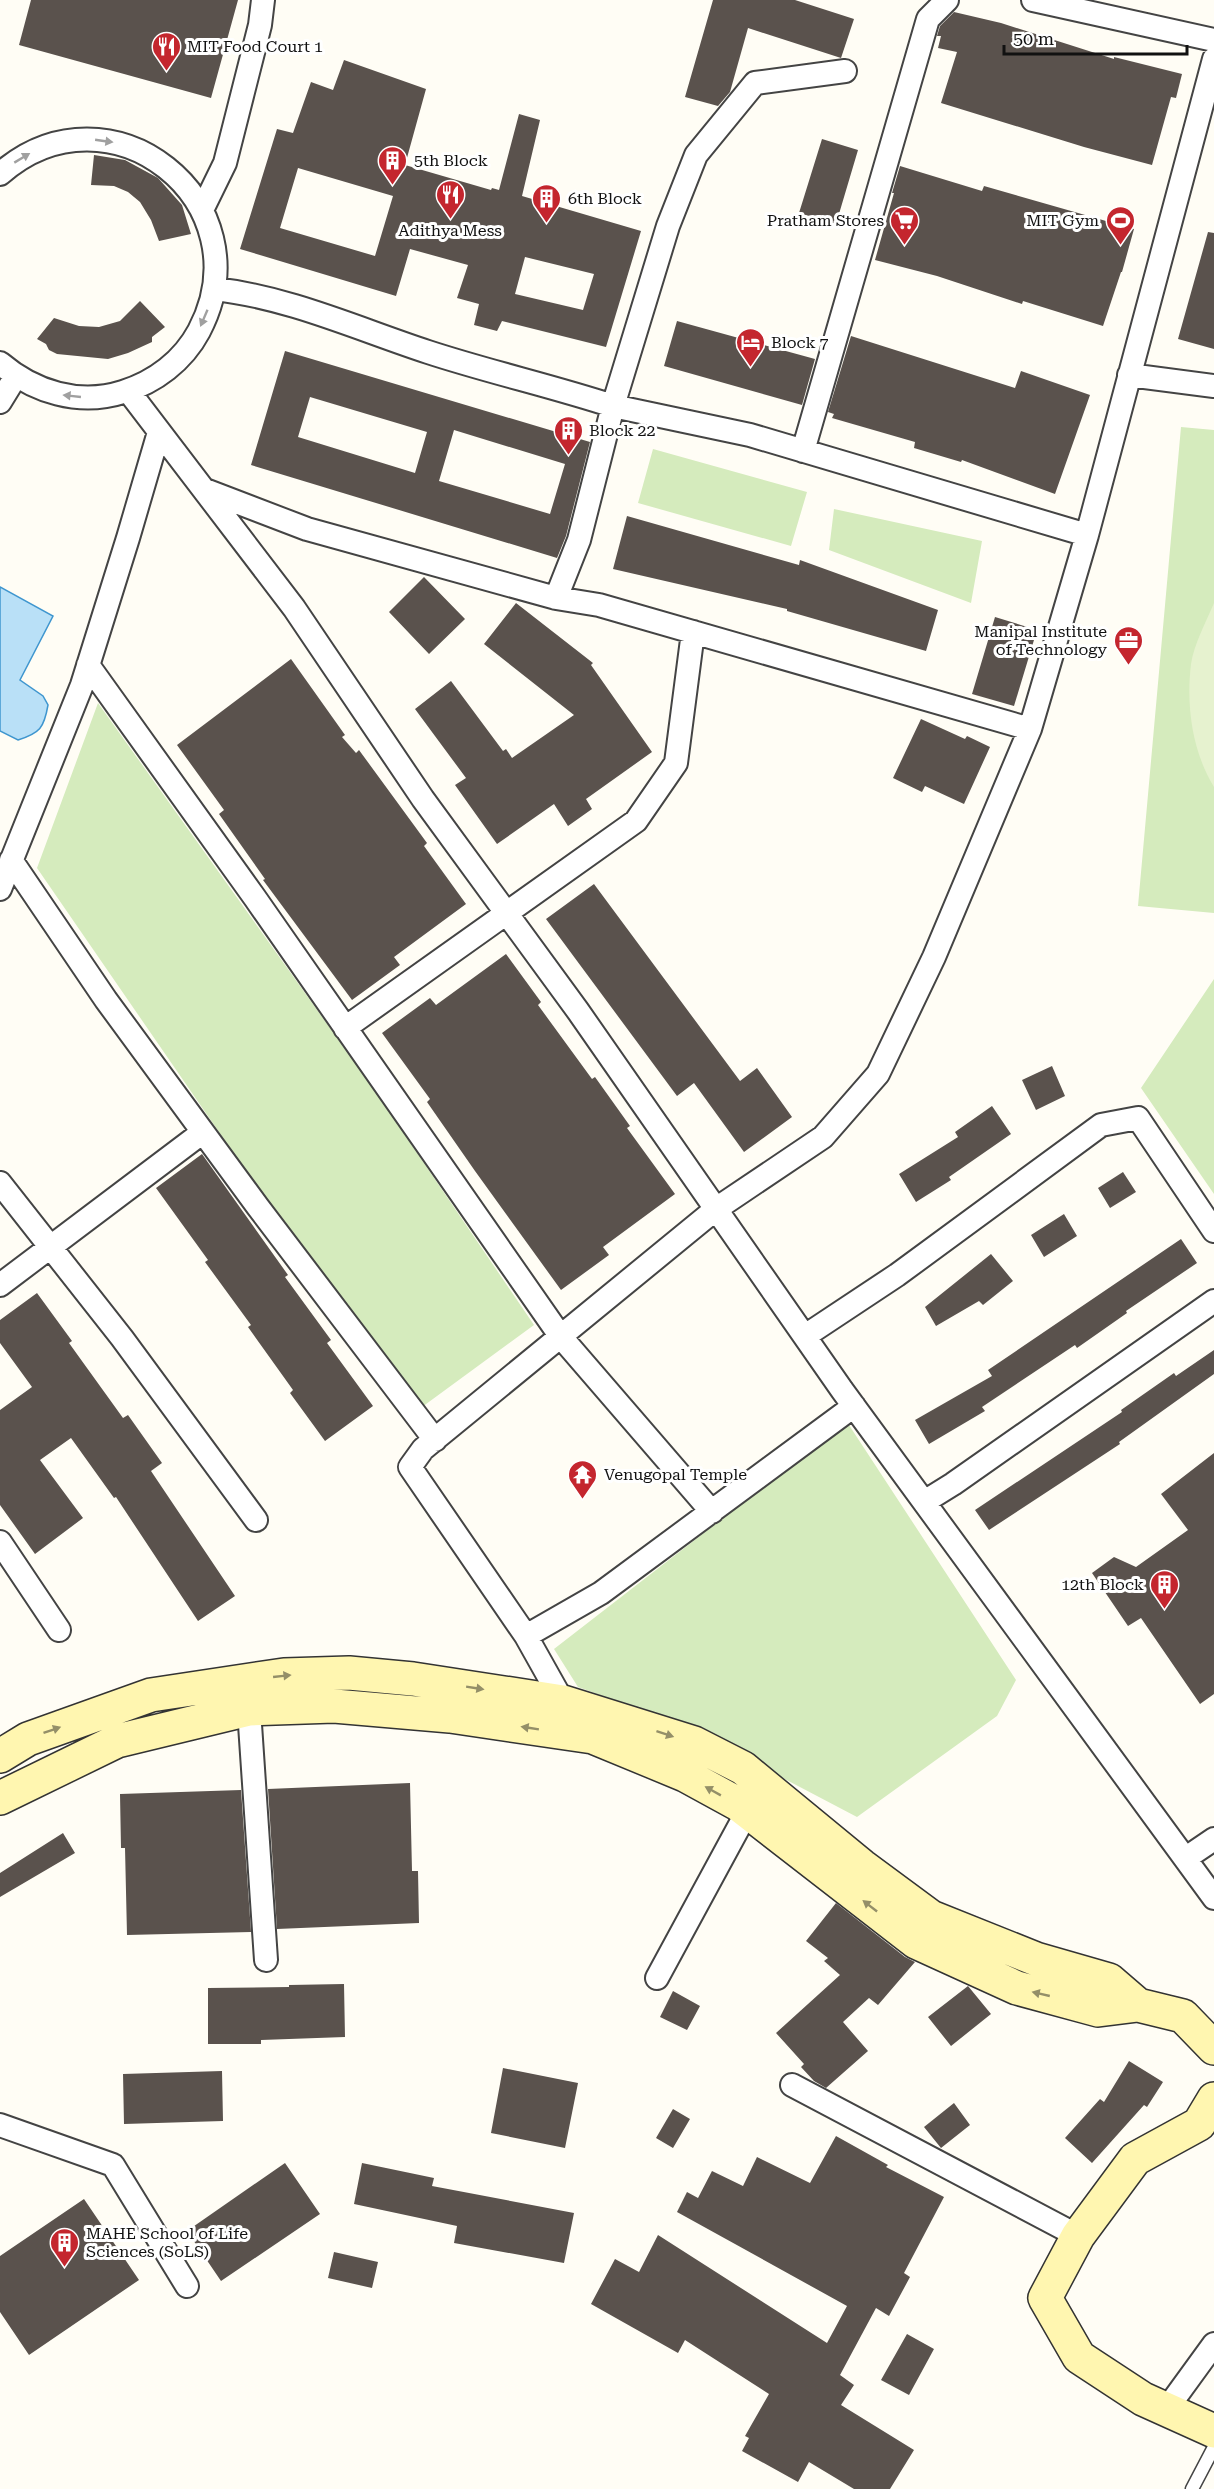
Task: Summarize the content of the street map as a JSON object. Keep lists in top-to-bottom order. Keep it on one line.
{"places":{"restaurant":["MIT Food Court 1","Adithya Mess"],"building":["5th Block","6th Block","Block 22","12th Block","MAHE School of Life Sciences (SoLS)"],"supermarket":["Pratham Stores"],"sports":["MIT Gym"],"hotel":["Block 7"],"office":["Manipal Institute of Technology"],"temple":["Venugopal Temple"]},"scale_bar":"50 m"}
